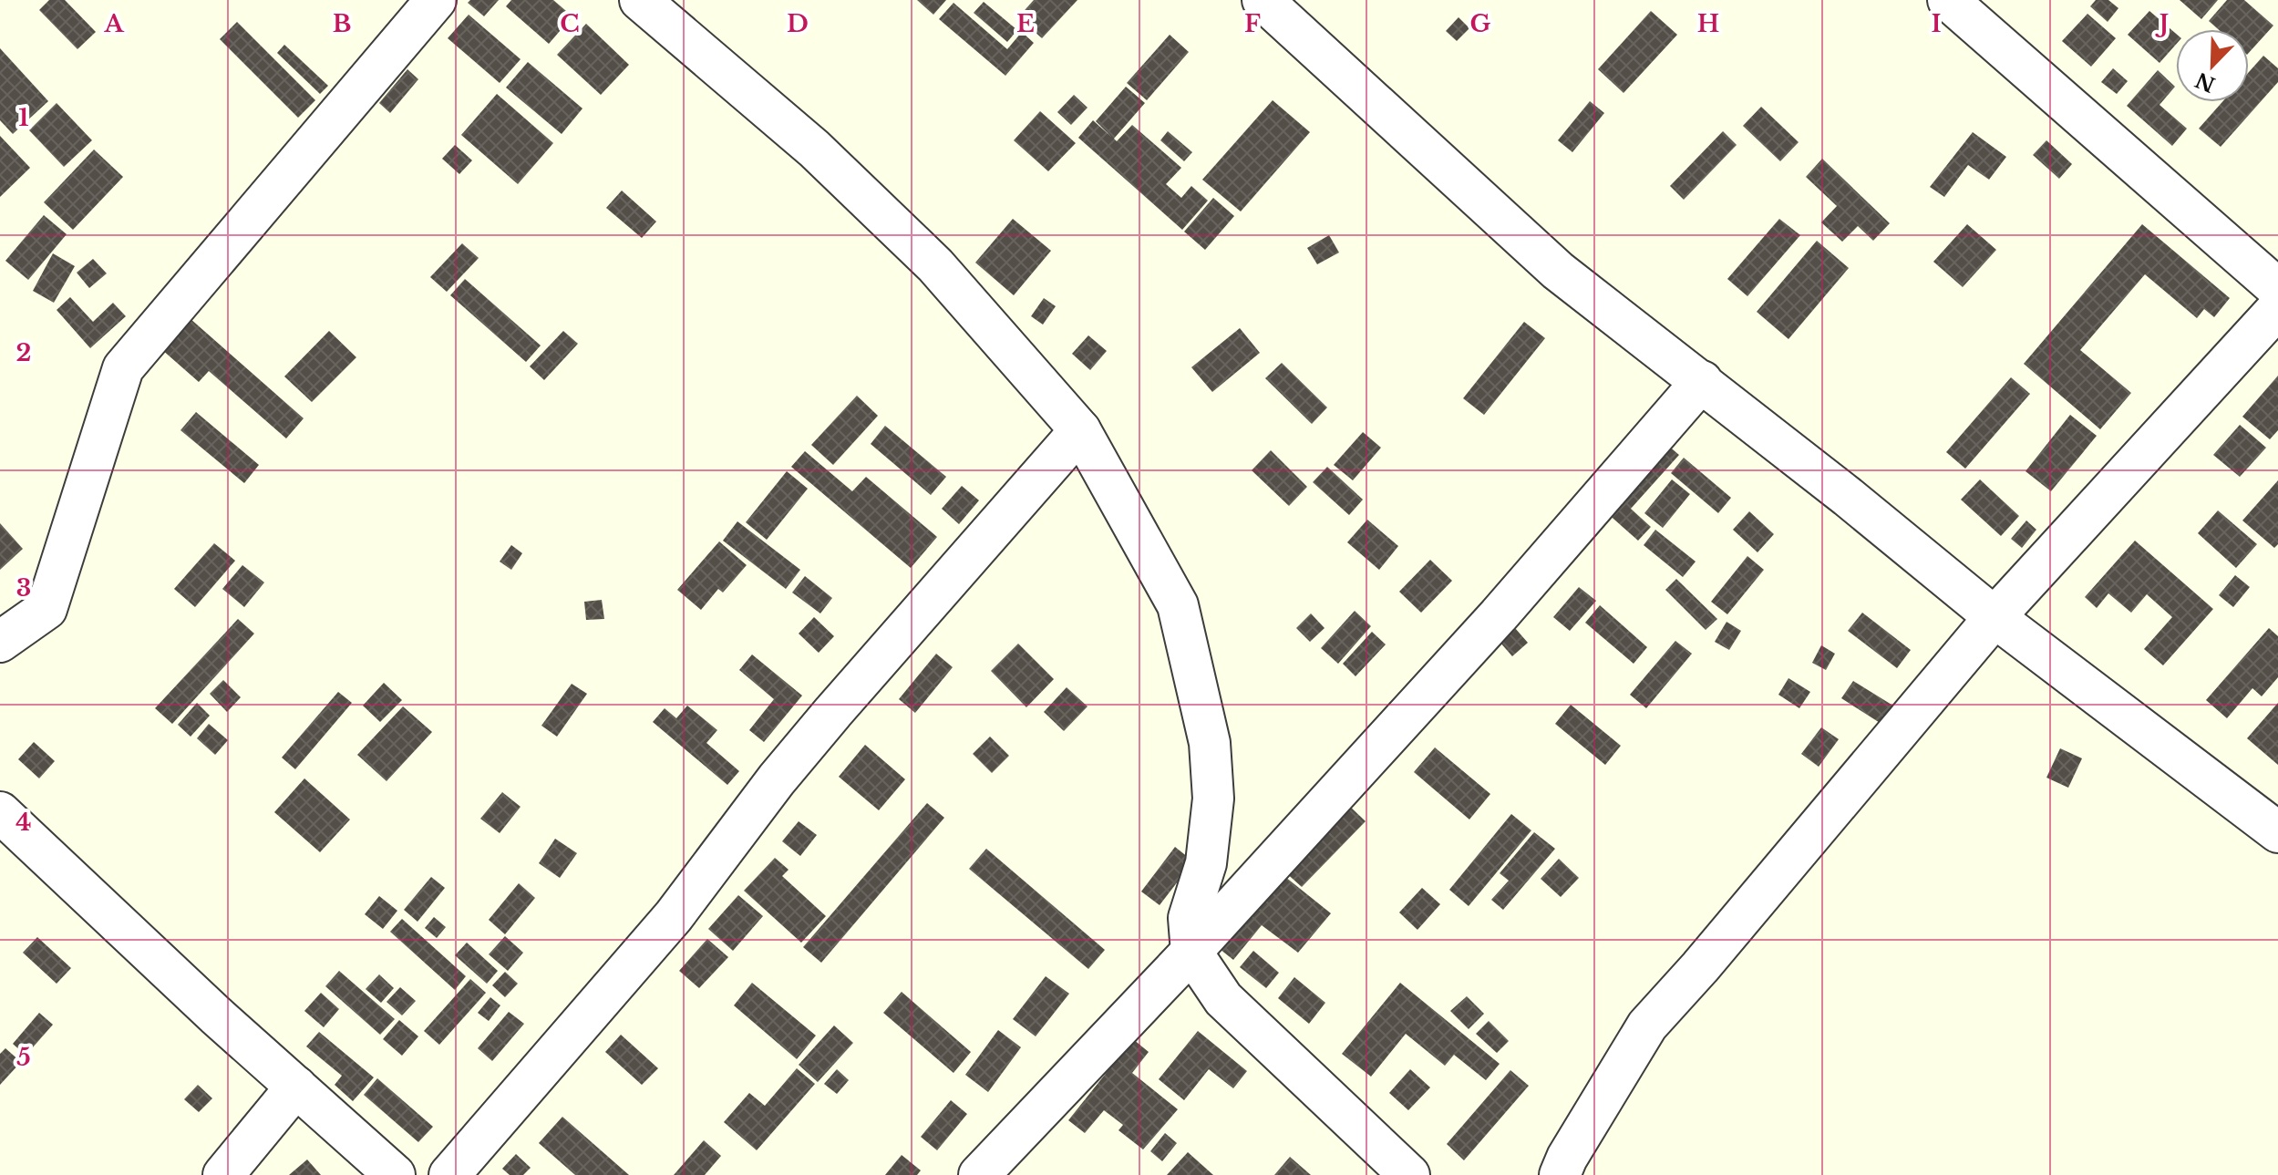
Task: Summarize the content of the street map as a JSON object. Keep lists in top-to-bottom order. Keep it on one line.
{"north":"bottom left","grid":{"columns":["A","B","C","D","E","F","G","H","I","J"],"rows":["1","2","3","4","5"]}}
